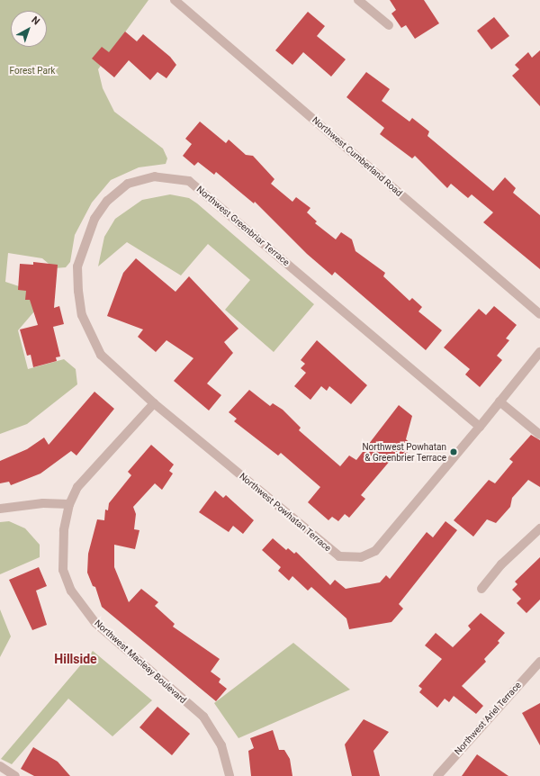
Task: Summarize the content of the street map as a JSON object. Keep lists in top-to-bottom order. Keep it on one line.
{"streets":{"street":["Northwest Cumberland Road","Northwest Greenbriar Terrace","Northwest Powhatan Terrace","Northwest Macleay Boulevard","Northwest Ariel Terrace"]},"crossings":[["Northwest Greenbriar Terrace","Northwest Powhatan Terrace"],["Northwest Greenbriar Terrace","Northwest Macleay Boulevard"],["Northwest Powhatan Terrace","Northwest Macleay Boulevard"]],"districts":["Hillside"],"parks":["Forest Park"],"places":["Northwest Powhatan & Greenbrier Terrace"],"north":"top right"}
